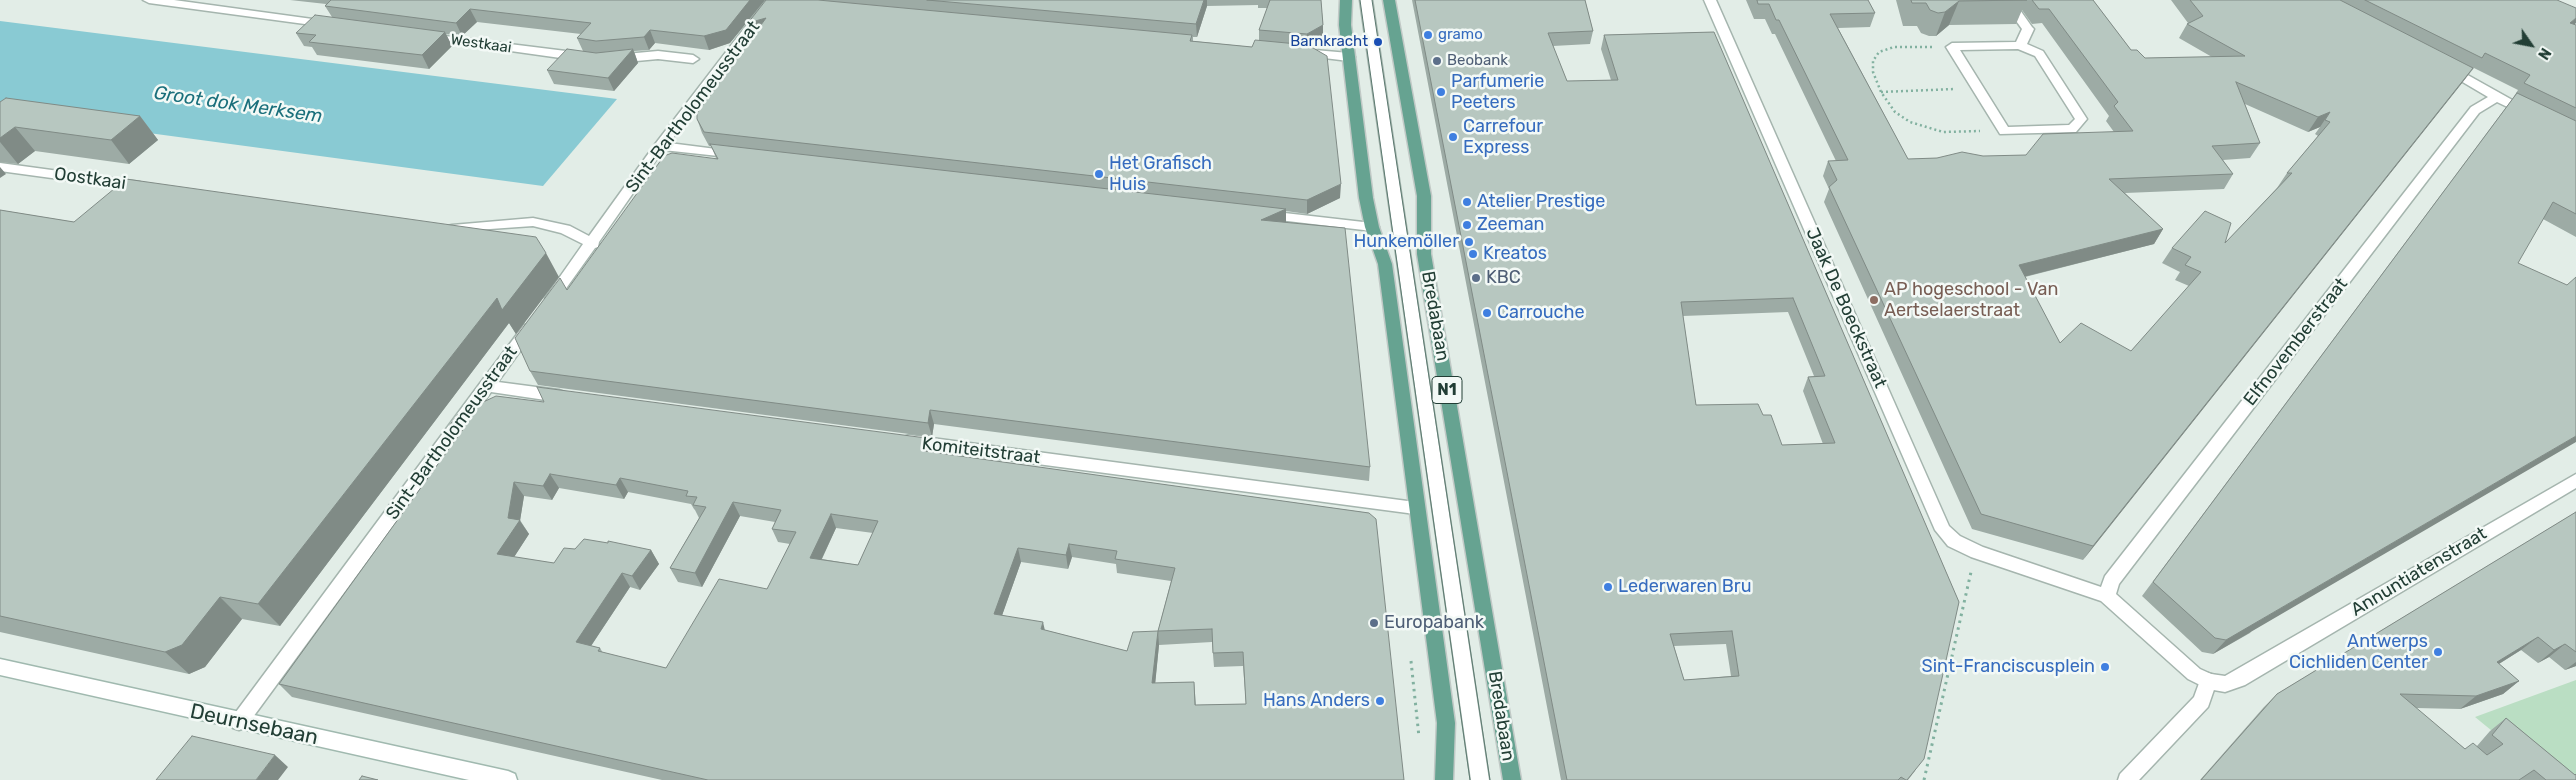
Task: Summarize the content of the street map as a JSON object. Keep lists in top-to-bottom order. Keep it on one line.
{"streets":{"main road":["Bredabaan","N1"],"street":["Westkaai","Sint-Bartholomeusstraat","Oostkaai","Jaak De Boeckstraat","Elfnovemberstraat","Komiteitstraat","Annuntiatenstraat","Deurnsebaan"]},"crossings":[["Sint-Bartholomeusstraat","Deurnsebaan"],["Jaak De Boeckstraat","Elfnovemberstraat"]],"water":["Groot dok Merksem"],"places":["gramo","Barnkracht","Beobank","Parfumerie Peeters","Carrefour Express","Het Grafisch Huis","Atelier Prestige","Zeeman","Hunkemöller","Kreatos","KBC","AP hogeschool - Van Aertselaerstraat","Carrouche","Lederwaren Bru","Europabank","Antwerps Cichliden Center","Sint-Franciscusplein","Hans Anders"],"north":"bottom right"}
